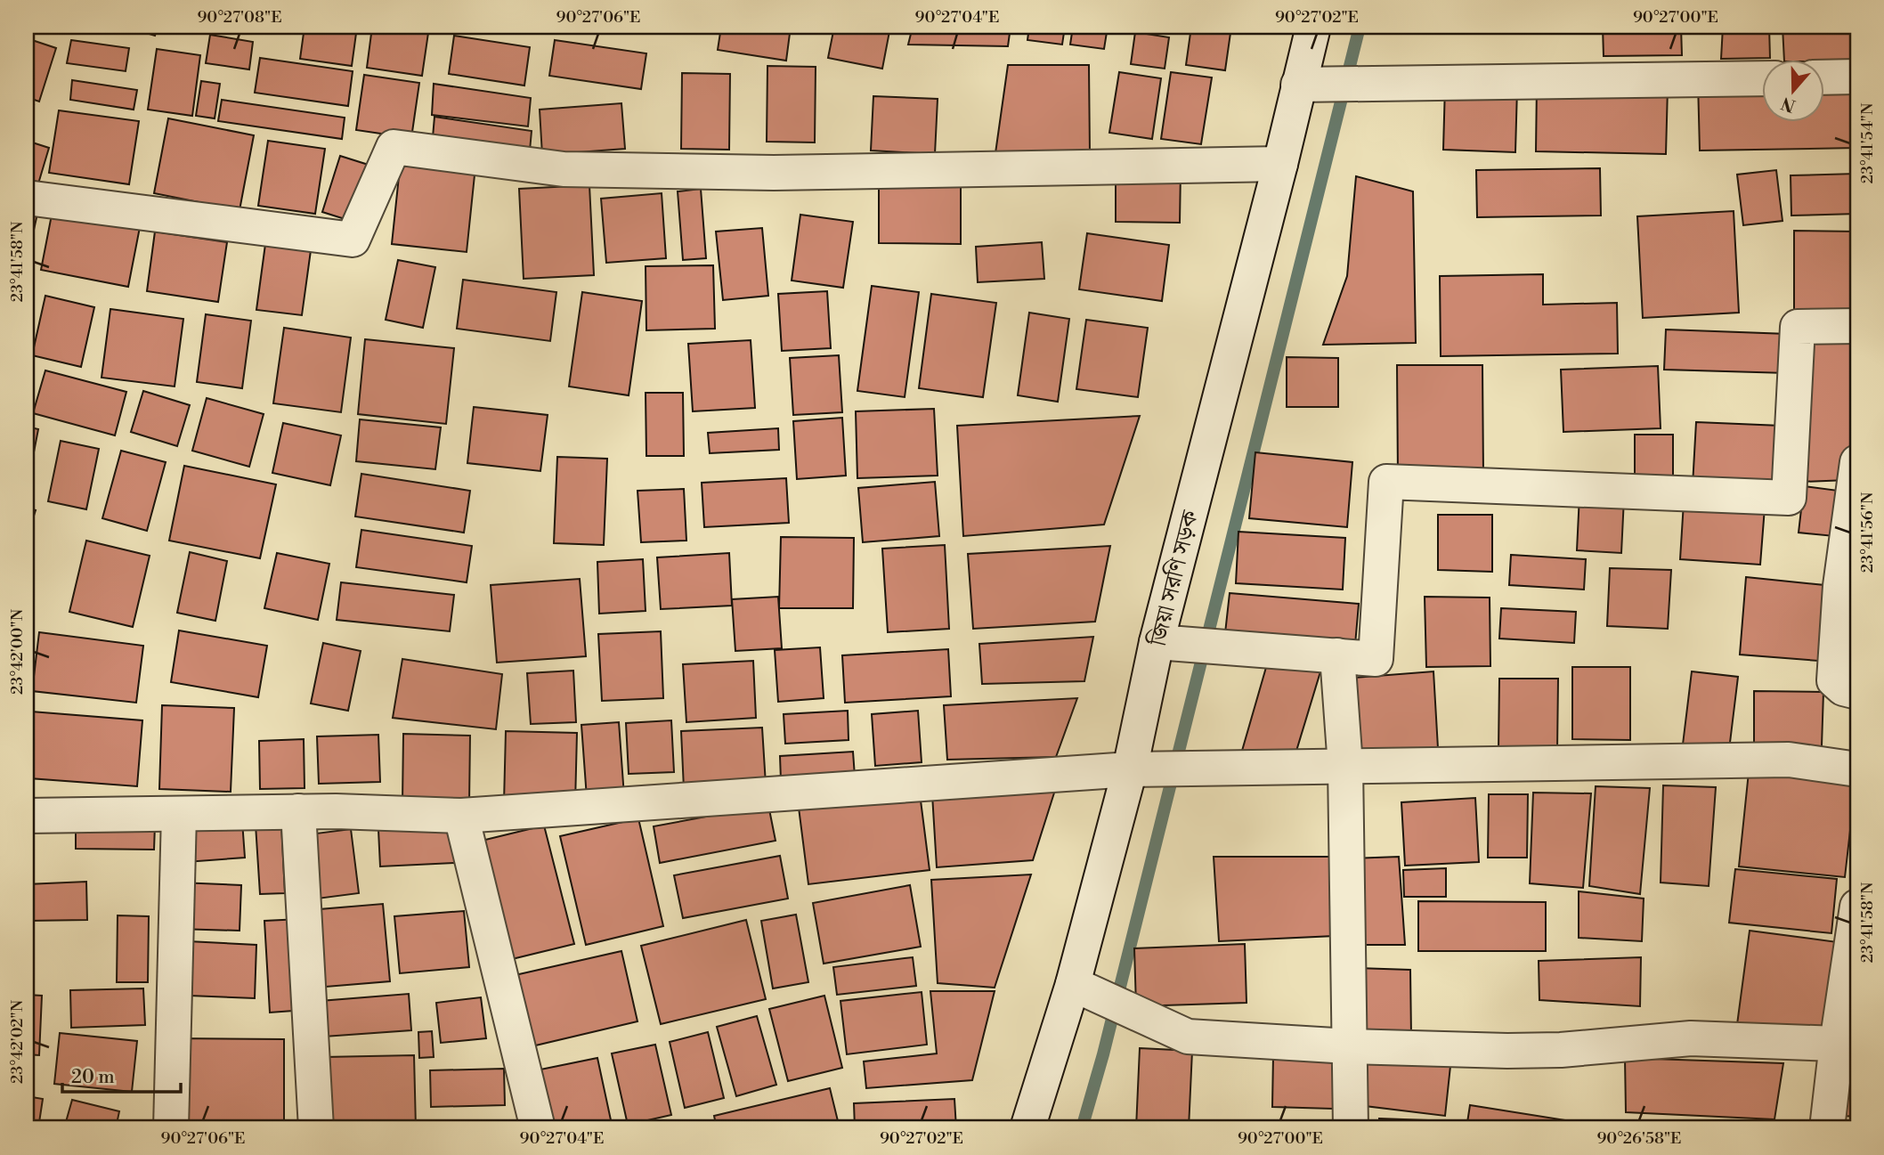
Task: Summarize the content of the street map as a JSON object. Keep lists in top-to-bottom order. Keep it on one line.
{"streets":{"street":["জিয়া সরণি সড়ক"]},"scale_bar":"20 m","north":"bottom","coordinates":["90°27'08\"E","90°27'06\"E","90°27'04\"E","90°27'02\"E","90°27'00\"E","23°41'54\"N","23°41'58\"N","23°41'56\"N","23°42'00\"N","23°42'02\"N","90°26'58\"E"]}
